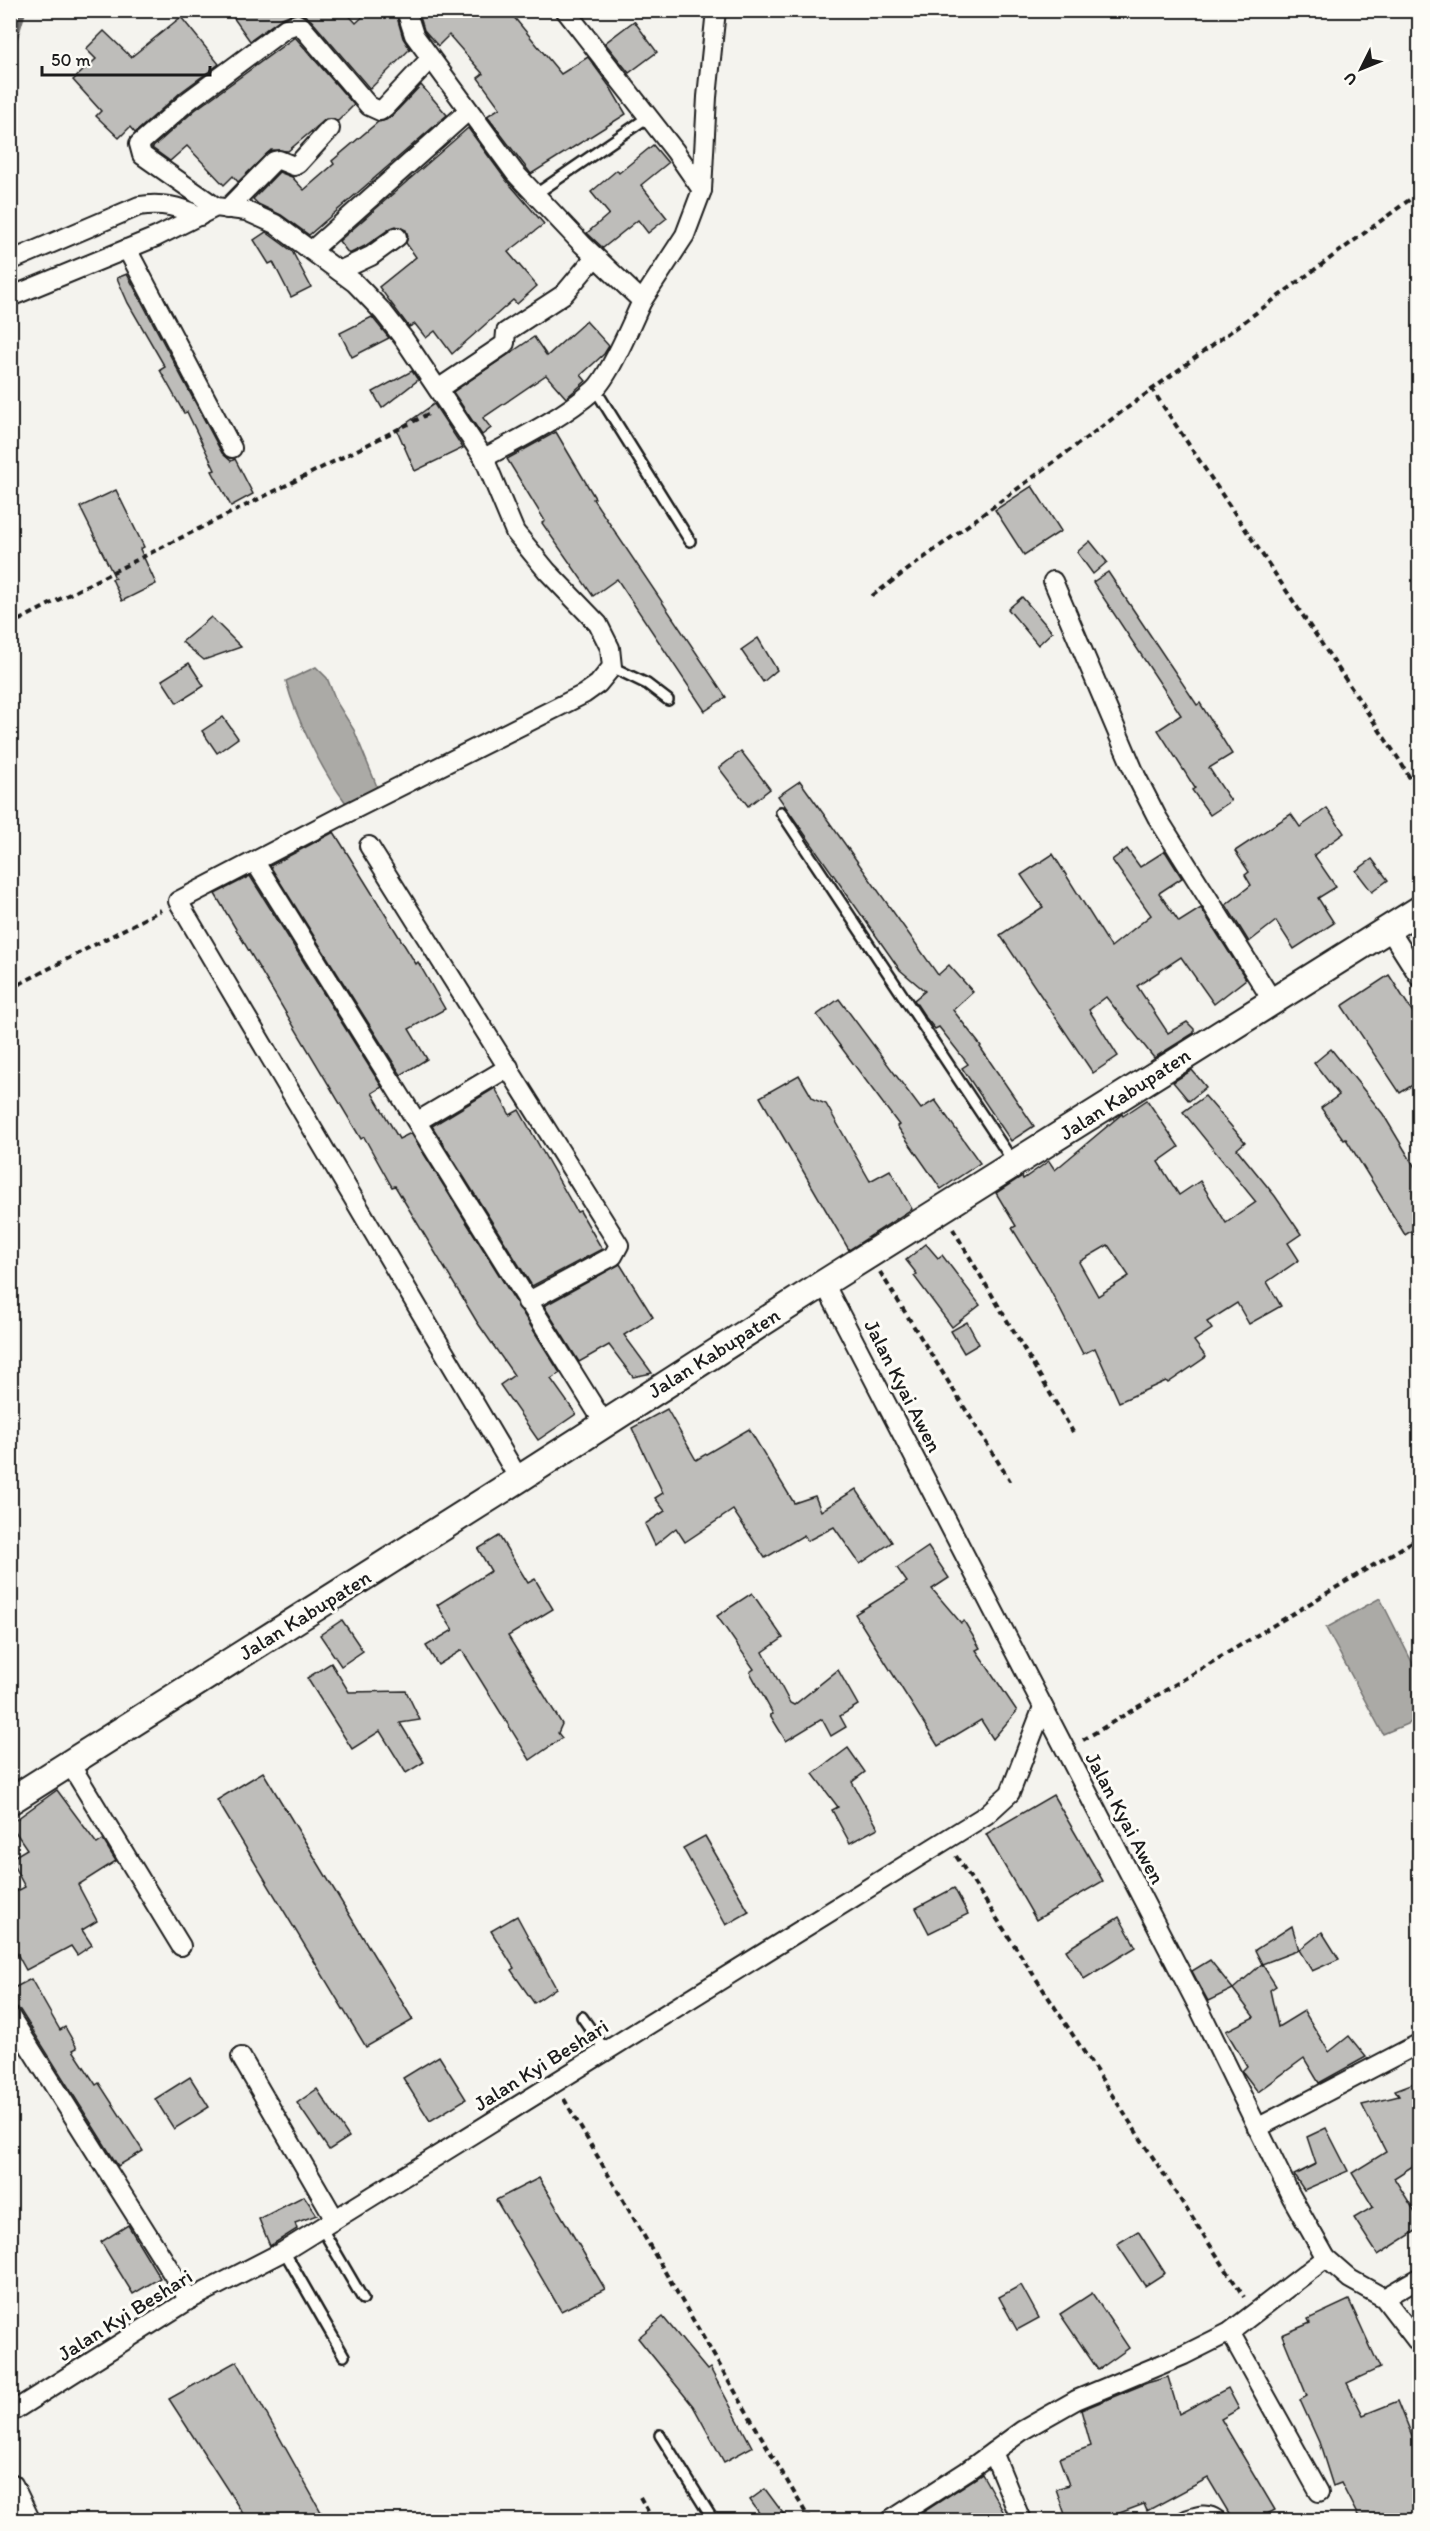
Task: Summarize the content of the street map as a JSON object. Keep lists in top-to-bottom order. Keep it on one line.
{"streets":{"main road":["Jalan Kabupaten"],"street":["Jalan Kyai Awen","Jalan Kyi Beshari"]},"crossings":[["Jalan Kabupaten","Jalan Kyai Awen"],["Jalan Kyai Awen","Jalan Kyi Beshari"]],"scale_bar":"50 m","north":"bottom left"}
